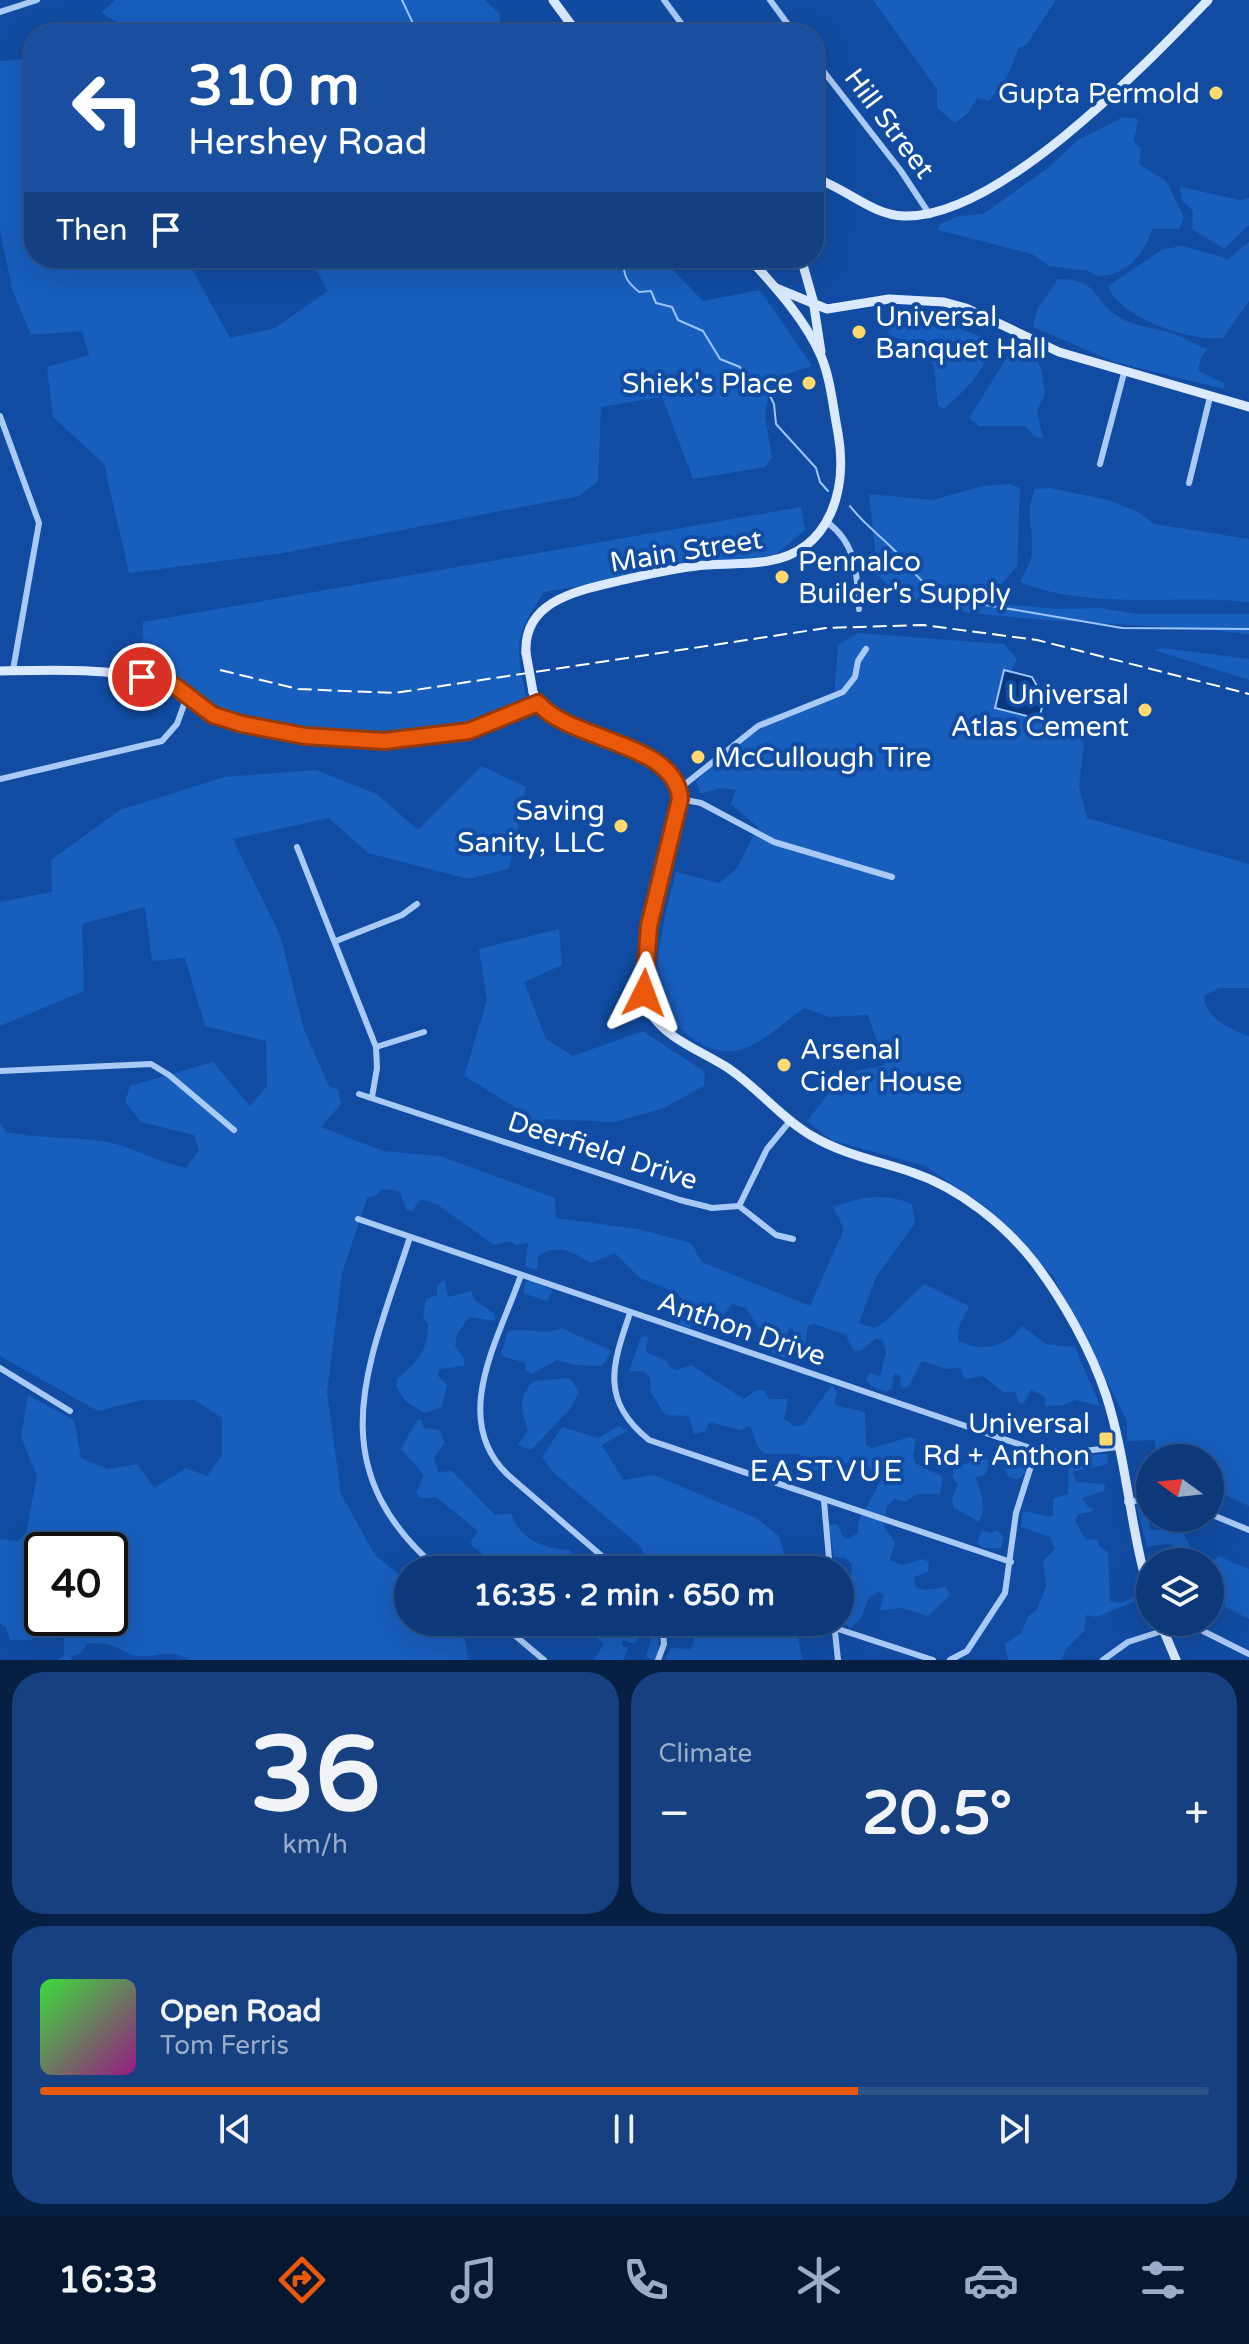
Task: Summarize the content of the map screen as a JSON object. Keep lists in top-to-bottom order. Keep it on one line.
{"streets":{"street":["Hill Street","Main Street","Deerfield Drive","Anthon Drive"]},"districts":["EASTVUE"],"places":{"other":["Gupta Permold","Universal Banquet Hall","Shiek's Place","Pennalco Builder's Supply","Universal Atlas Cement","McCullough Tire","Saving Sanity, LLC","Arsenal Cider House"],"transit":["Universal Rd + Anthon"]},"north":"left","page":{"turn":["310 m","Hershey Road"],"then":"Then","limit":"40","trip":"16:35 · 2 min · 650 m","tile":[["36","km/h"],"Climate"],"heat":["−","20.5°","+"],"song":["Open Road","Tom Ferris"],"tabs":"16:33"}}
